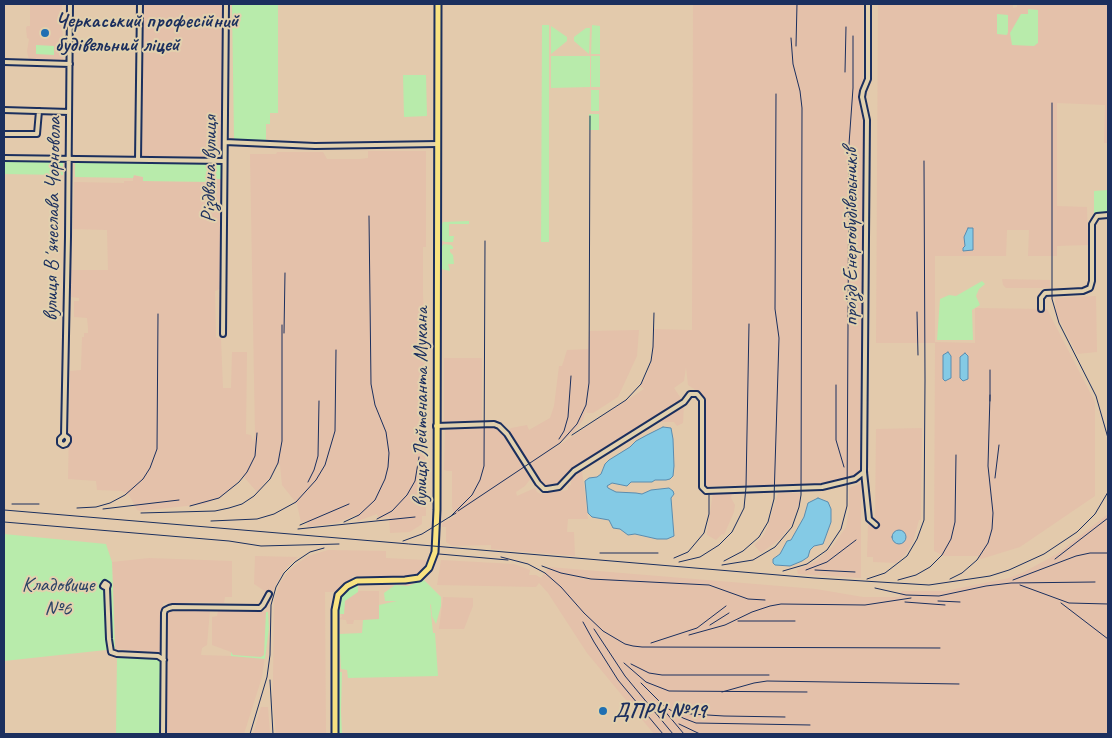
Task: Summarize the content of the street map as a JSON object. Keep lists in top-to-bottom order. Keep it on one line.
{"streets":{"main road":["вулиця Лейтенанта Мукана"],"street":["Різдвяна вулиця","вулиця Вʼячеслава Чорновола","проїзд Енергобудівельників"]},"parks":["Кладовище №6"],"places":["Черкаський професійний будівельний ліцей","ДПРЧ №19"]}
